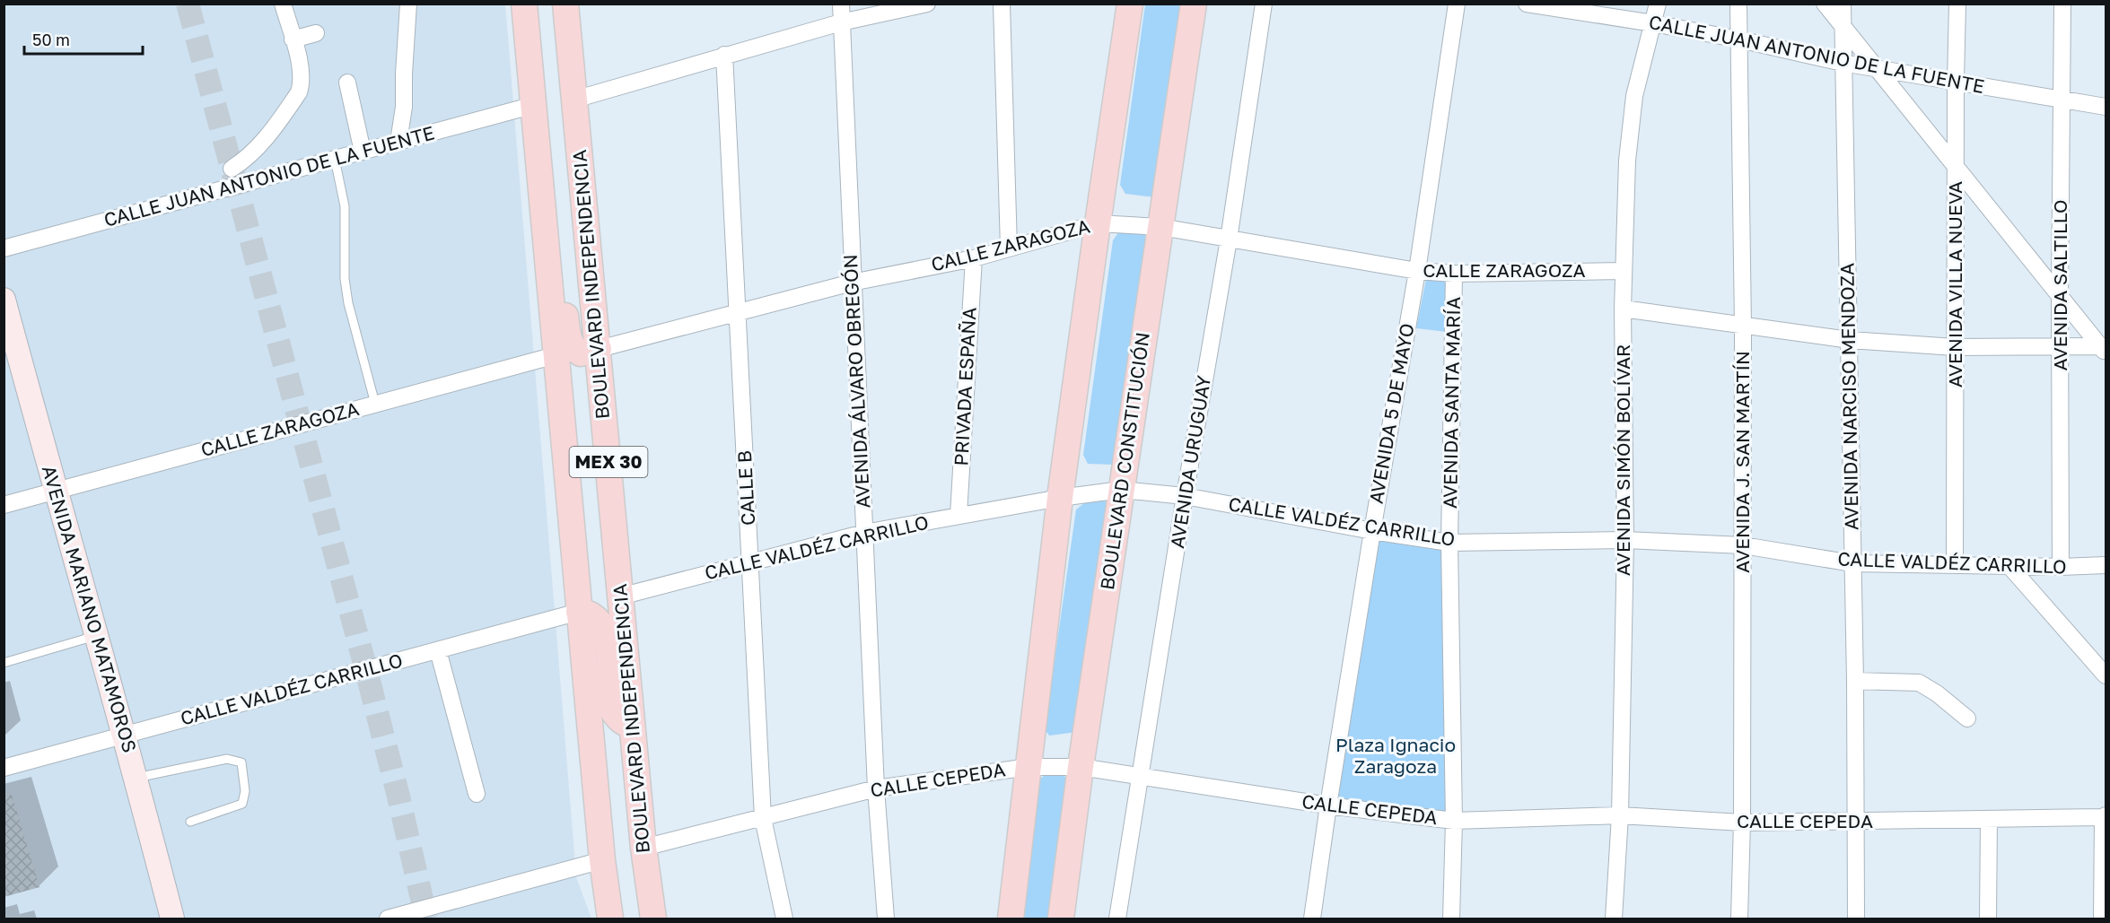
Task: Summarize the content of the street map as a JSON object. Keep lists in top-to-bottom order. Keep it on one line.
{"streets":{"main road":["BOULEVARD INDEPENDENCIA","BOULEVARD CONSTITUCIÓN","MEX 30"],"street":["CALLE JUAN ANTONIO DE LA FUENTE","CALLE ZARAGOZA","AVENIDA VILLA NUEVA","AVENIDA SALTILLO","AVENIDA ÁLVARO OBREGÓN","PRIVADA ESPAÑA","AVENIDA NARCISO MENDOZA","AVENIDA SANTA MARÍA","AVENIDA 5 DE MAYO","AVENIDA SIMÓN BOLÍVAR","AVENIDA URUGUAY","AVENIDA J. SAN MARTÍN","CALLE B","CALLE VALDÉZ CARRILLO","AVENIDA MARIANO MATAMOROS","CALLE CEPEDA"]},"crossings":[["CALLE JUAN ANTONIO DE LA FUENTE","AVENIDA VILLA NUEVA"],["CALLE JUAN ANTONIO DE LA FUENTE","AVENIDA SALTILLO"],["CALLE JUAN ANTONIO DE LA FUENTE","AVENIDA NARCISO MENDOZA"],["CALLE JUAN ANTONIO DE LA FUENTE","AVENIDA SIMÓN BOLÍVAR"],["CALLE JUAN ANTONIO DE LA FUENTE","MEX 30"],["CALLE JUAN ANTONIO DE LA FUENTE","AVENIDA J. SAN MARTÍN"],["CALLE ZARAGOZA","BOULEVARD INDEPENDENCIA"],["CALLE ZARAGOZA","AVENIDA ÁLVARO OBREGÓN"],["CALLE ZARAGOZA","PRIVADA ESPAÑA"],["CALLE ZARAGOZA","AVENIDA SANTA MARÍA"],["CALLE ZARAGOZA","AVENIDA 5 DE MAYO"],["CALLE ZARAGOZA","AVENIDA SIMÓN BOLÍVAR"],["CALLE ZARAGOZA","BOULEVARD CONSTITUCIÓN"],["CALLE ZARAGOZA","MEX 30"],["CALLE ZARAGOZA","AVENIDA URUGUAY"],["CALLE ZARAGOZA","CALLE B"],["CALLE ZARAGOZA","AVENIDA MARIANO MATAMOROS"],["BOULEVARD INDEPENDENCIA","CALLE VALDÉZ CARRILLO"],["BOULEVARD INDEPENDENCIA","CALLE CEPEDA"],["AVENIDA VILLA NUEVA","CALLE VALDÉZ CARRILLO"],["AVENIDA SALTILLO","CALLE VALDÉZ CARRILLO"],["AVENIDA ÁLVARO OBREGÓN","CALLE VALDÉZ CARRILLO"],["AVENIDA ÁLVARO OBREGÓN","CALLE CEPEDA"],["PRIVADA ESPAÑA","CALLE VALDÉZ CARRILLO"],["AVENIDA NARCISO MENDOZA","CALLE VALDÉZ CARRILLO"],["AVENIDA NARCISO MENDOZA","CALLE CEPEDA"],["AVENIDA SANTA MARÍA","CALLE VALDÉZ CARRILLO"],["AVENIDA SANTA MARÍA","CALLE CEPEDA"],["AVENIDA 5 DE MAYO","CALLE VALDÉZ CARRILLO"],["AVENIDA 5 DE MAYO","CALLE CEPEDA"],["AVENIDA SIMÓN BOLÍVAR","CALLE VALDÉZ CARRILLO"],["AVENIDA SIMÓN BOLÍVAR","CALLE CEPEDA"],["BOULEVARD CONSTITUCIÓN","CALLE VALDÉZ CARRILLO"],["BOULEVARD CONSTITUCIÓN","CALLE CEPEDA"],["MEX 30","CALLE VALDÉZ CARRILLO"],["AVENIDA URUGUAY","CALLE VALDÉZ CARRILLO"],["AVENIDA URUGUAY","CALLE CEPEDA"],["AVENIDA J. SAN MARTÍN","CALLE VALDÉZ CARRILLO"],["AVENIDA J. SAN MARTÍN","CALLE CEPEDA"],["CALLE B","CALLE VALDÉZ CARRILLO"],["CALLE B","CALLE CEPEDA"],["CALLE VALDÉZ CARRILLO","AVENIDA MARIANO MATAMOROS"]],"parks":["Plaza Ignacio Zaragoza"],"scale_bar":"50 m"}
